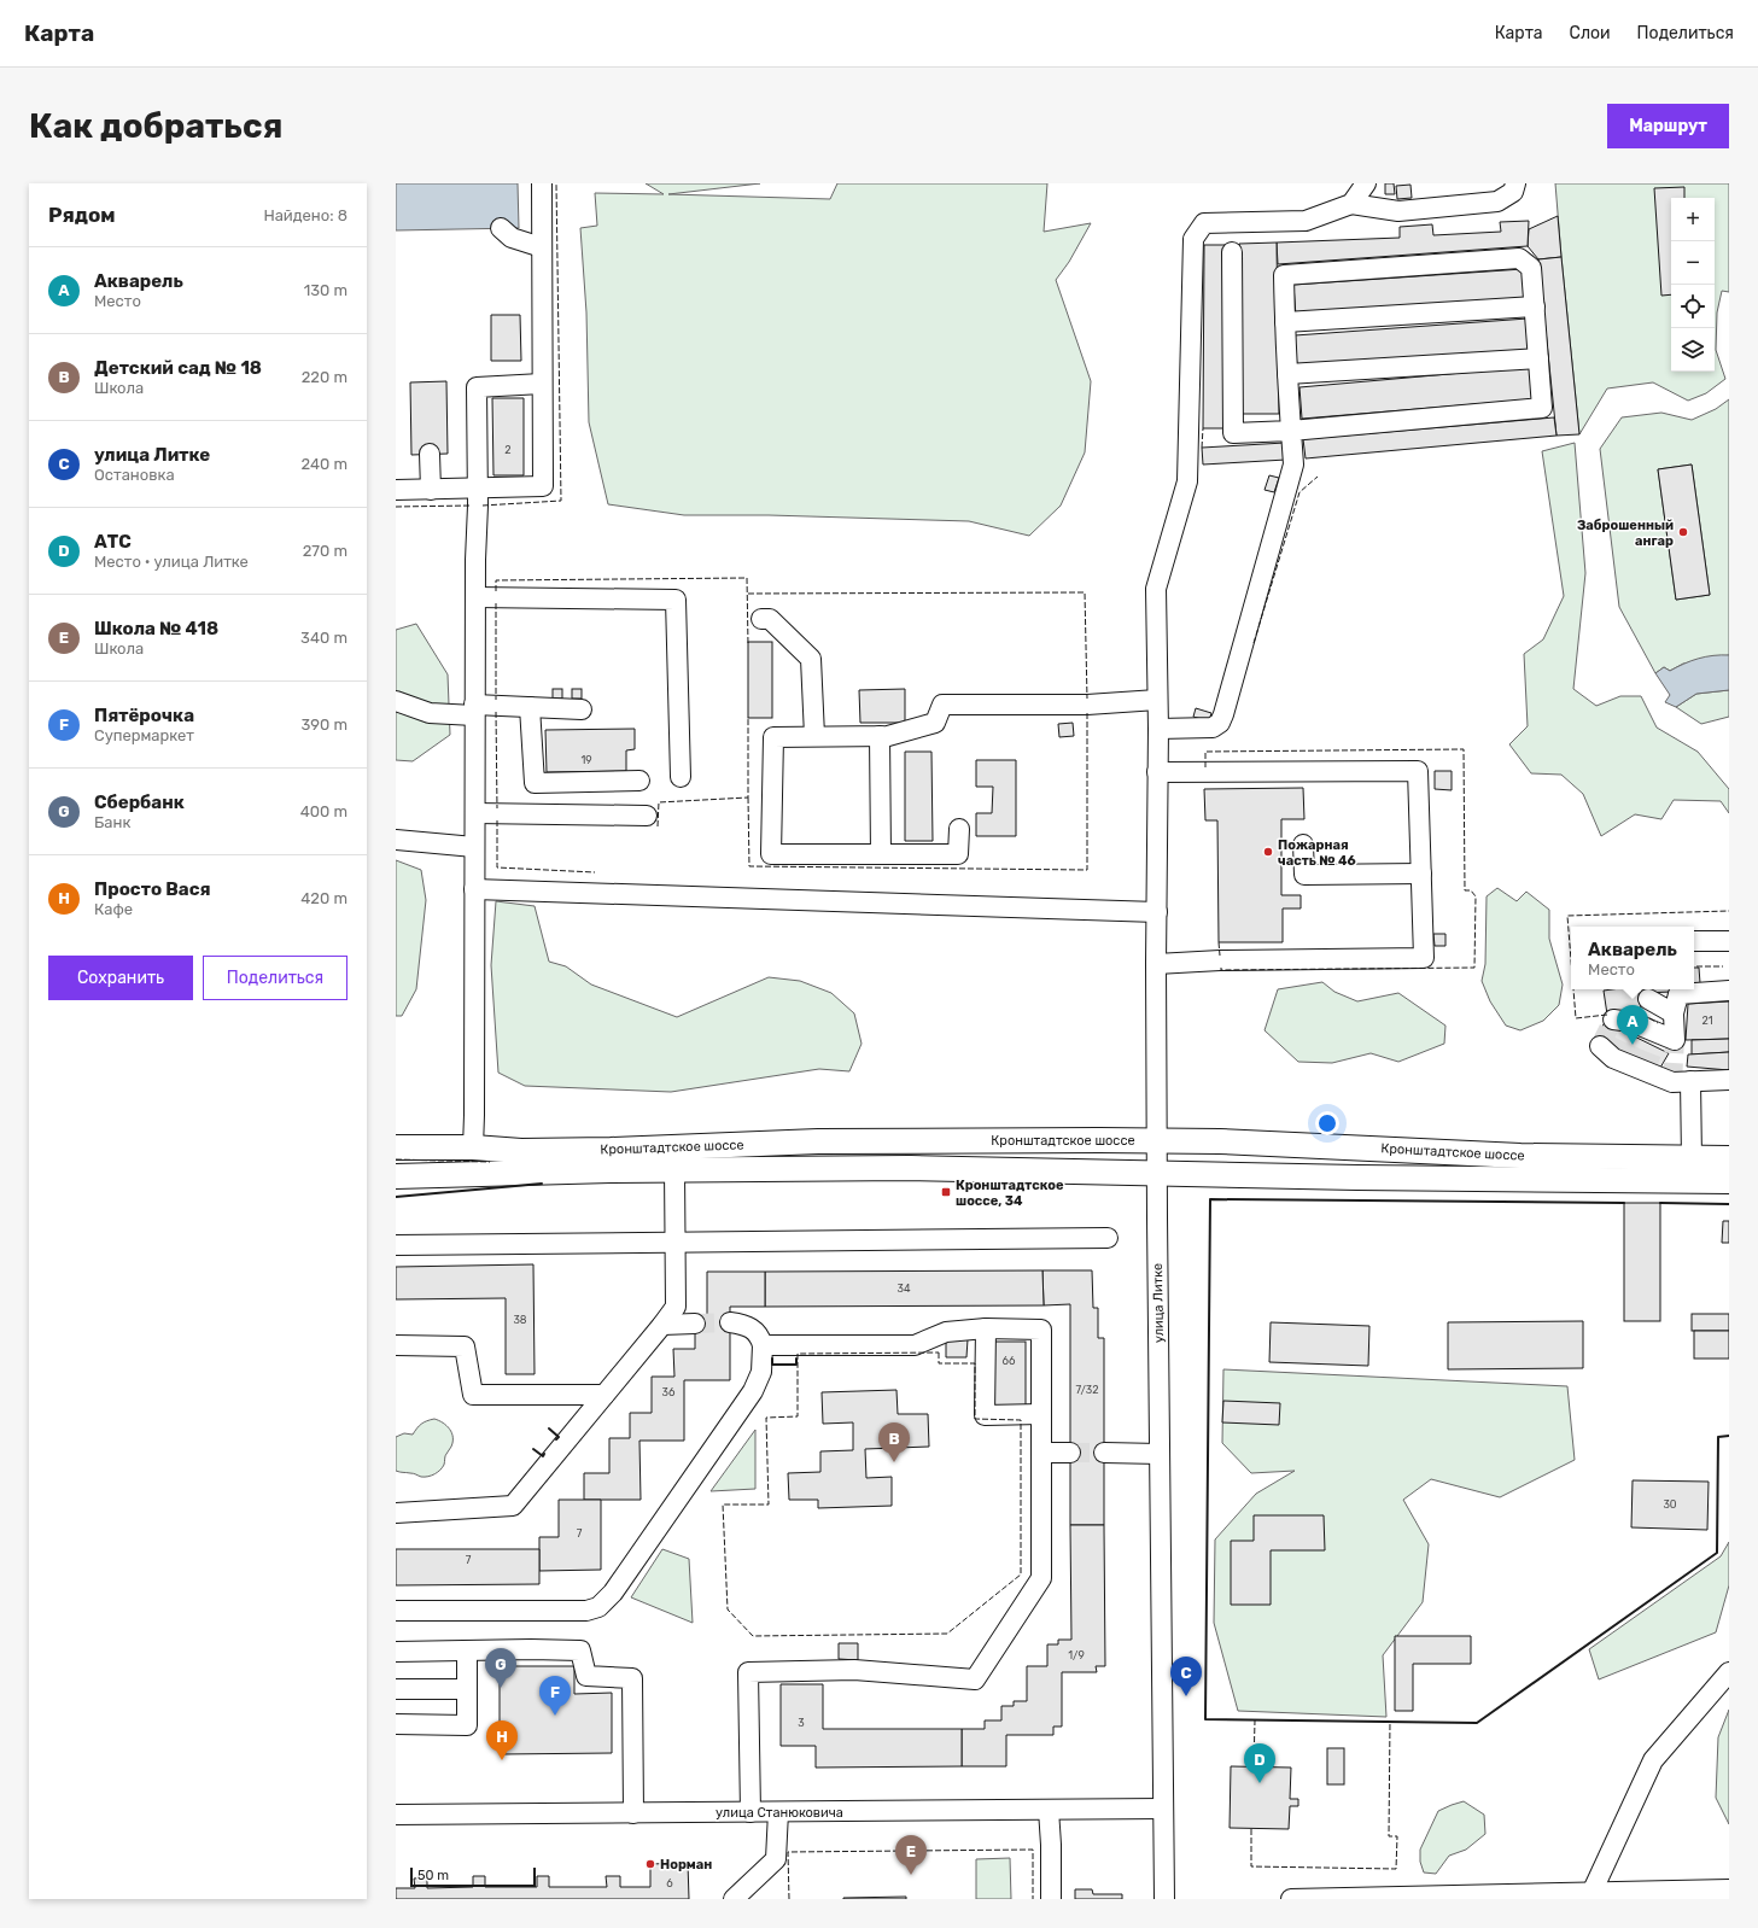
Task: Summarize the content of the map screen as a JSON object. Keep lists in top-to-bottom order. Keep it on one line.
{"streets":{"main road":["Кронштадтское шоссе"],"street":["улица Литке","улица Станюковича"]},"crossings":[["Кронштадтское шоссе","улица Литке"],["улица Литке","улица Станюковича"]],"places":{"other":["Заброшенный ангар","Пожарная часть № 46","Норман"],"transit":["Кронштадтское шоссе, 34"]},"house_numbers":["2","19","21","34","38","66","7/32","36","30","7","7","1/9","3","6"],"scale_bar":"50 m","page":{"header":"Карта","nav":["Карта","Слои","Поделиться"],"buttons":["Маршрут",["Сохранить","Поделиться"]],"title":"Как добраться","heading":["Рядом","Найдено: 8"],"map_buttons":["+","−"],"list":[{"mark":"A","name":"Акварель","note":"Место","value":"130 m"},{"mark":"B","name":"Детский сад № 18","note":"Школа","value":"220 m"},{"mark":"C","name":"улица Литке","note":"Остановка","value":"240 m"},{"mark":"D","name":"АТС","note":"Место · улица Литке","value":"270 m"},{"mark":"E","name":"Школа № 418","note":"Школа","value":"340 m"},{"mark":"F","name":"Пятёрочка","note":"Супермаркет","value":"390 m"},{"mark":"G","name":"Сбербанк","note":"Банк","value":"400 m"},{"mark":"H","name":"Просто Вася","note":"Кафе","value":"420 m"}],"popup":["Акварель","Место"],"pins":["A","B","G","C","F","H","D","E"],"scale":"50 m"}}
